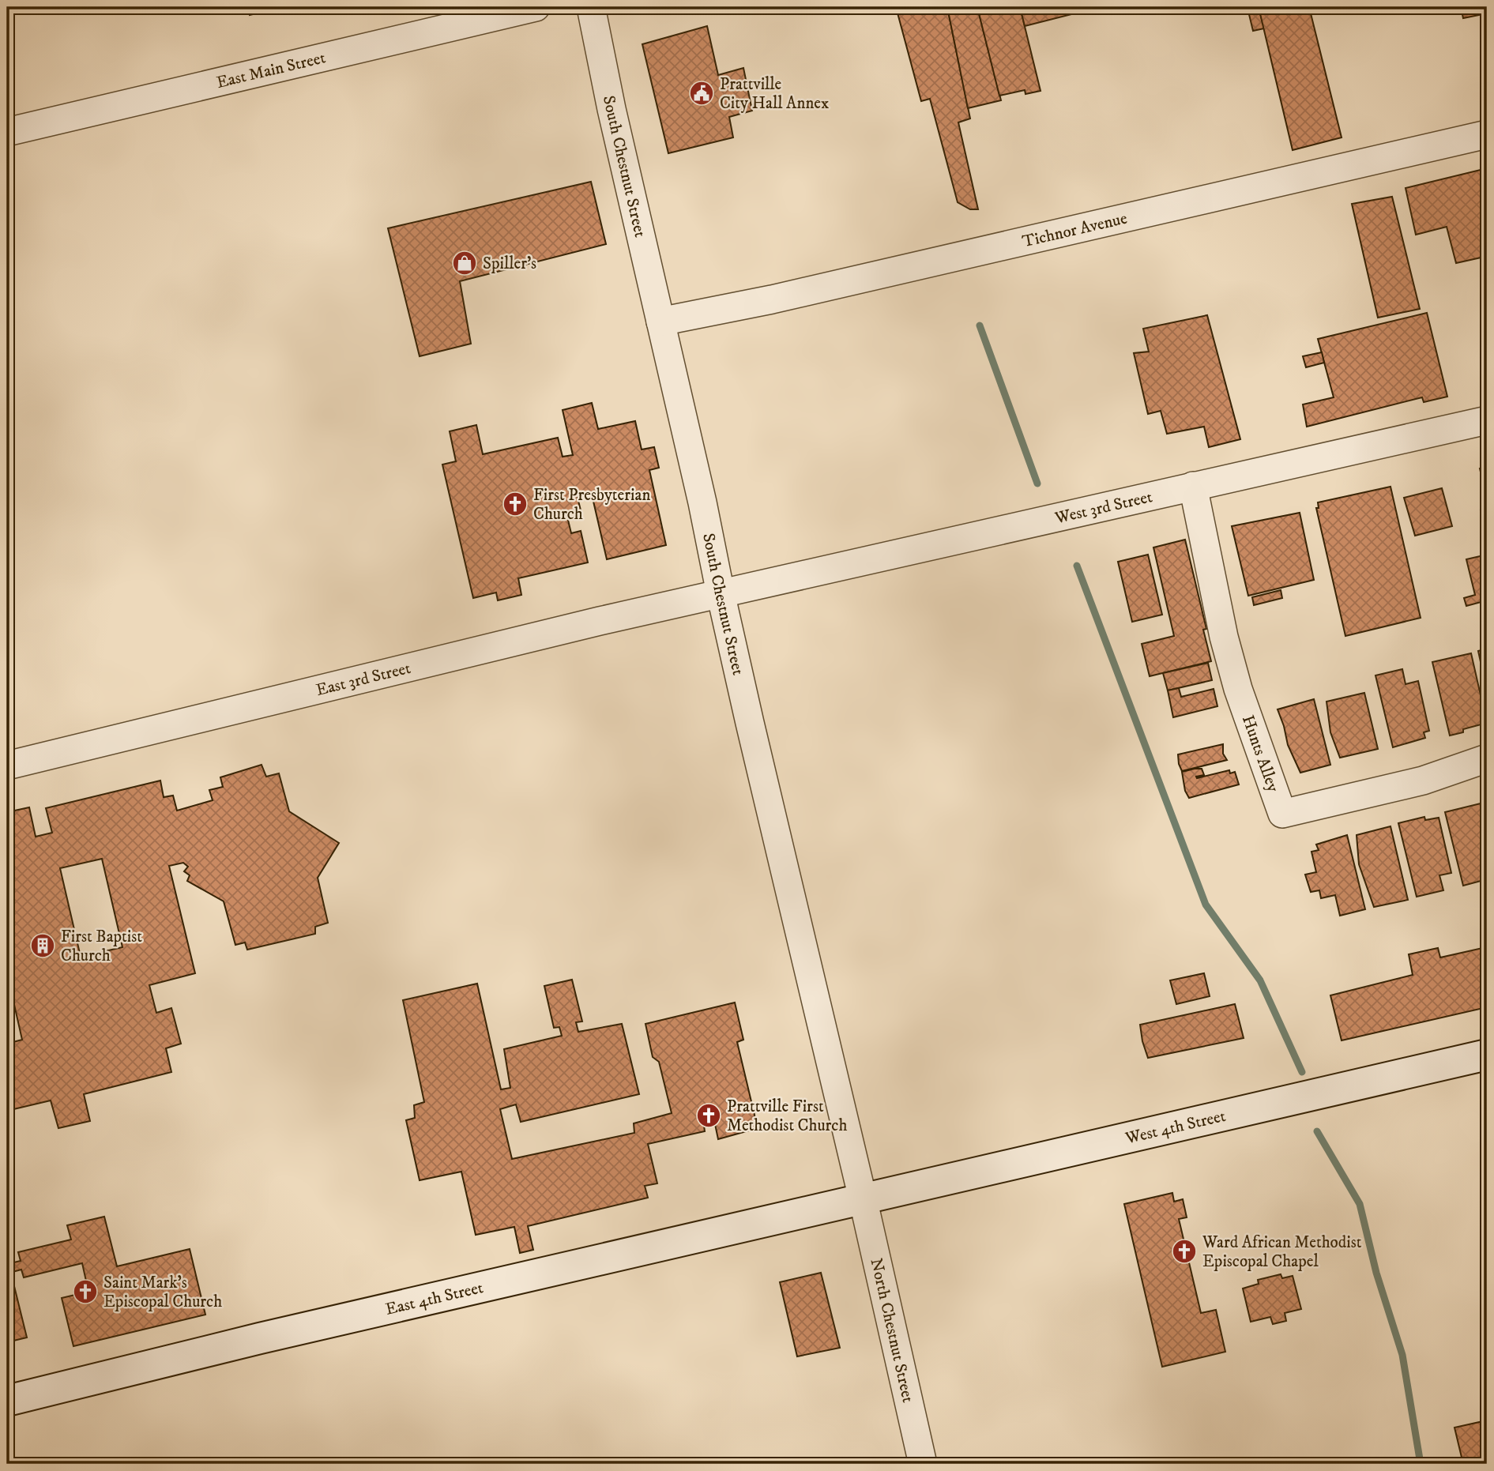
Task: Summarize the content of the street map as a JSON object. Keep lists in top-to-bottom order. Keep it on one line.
{"streets":{"main road":["West 4th Street","East 4th Street"],"street":["East Main Street","South Chestnut Street","Tichnor Avenue","West 3rd Street","East 3rd Street","Hunts Alley","North Chestnut Street"]},"crossings":[["South Chestnut Street","Tichnor Avenue"],["South Chestnut Street","West 3rd Street"],["South Chestnut Street","East 3rd Street"],["South Chestnut Street","West 4th Street"],["South Chestnut Street","East 4th Street"],["South Chestnut Street","North Chestnut Street"],["West 3rd Street","East 3rd Street"],["West 3rd Street","Hunts Alley"],["West 4th Street","East 4th Street"],["West 4th Street","North Chestnut Street"],["East 4th Street","North Chestnut Street"]],"places":{"public building":["Prattville City Hall Annex"],"shop":["Spiller's"],"church":["First Presbyterian Church","Prattville First Methodist Church","Ward African Methodist Episcopal Chapel","Saint Mark's Episcopal Church"],"building":["First Baptist Church"]}}
